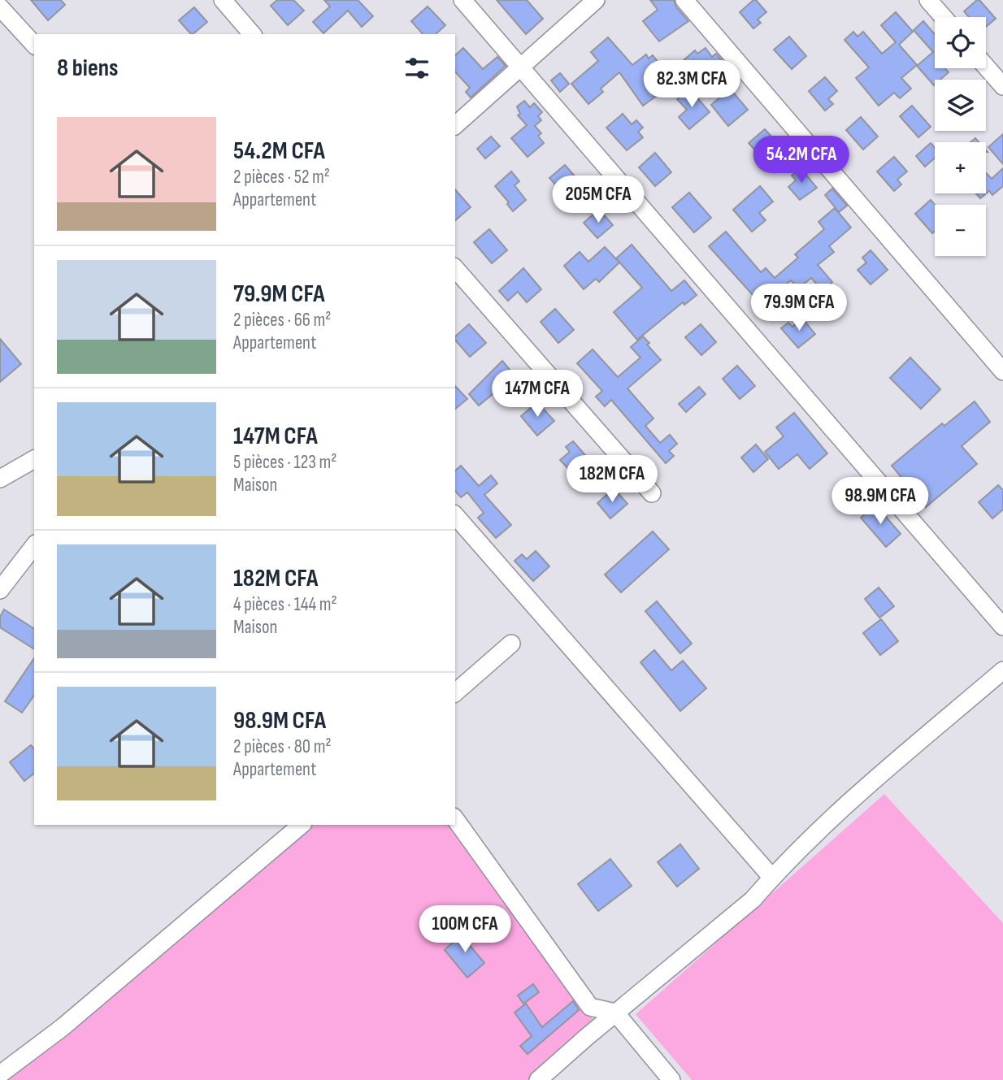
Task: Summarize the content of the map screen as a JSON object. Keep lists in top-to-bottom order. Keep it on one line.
{"page":{"map_buttons":["+","−"],"heading":"8 biens","price":["82.3M CFA","54.2M CFA","205M CFA","79.9M CFA","147M CFA","182M CFA","98.9M CFA","100M CFA"],"list":[{"name":"54.2M CFA","note":"2 pièces · 52 m² · Appartement"},{"name":"79.9M CFA","note":"2 pièces · 66 m² · Appartement"},{"name":"147M CFA","note":"5 pièces · 123 m² · Maison"},{"name":"182M CFA","note":"4 pièces · 144 m² · Maison"},{"name":"98.9M CFA","note":"2 pièces · 80 m² · Appartement"}]}}
